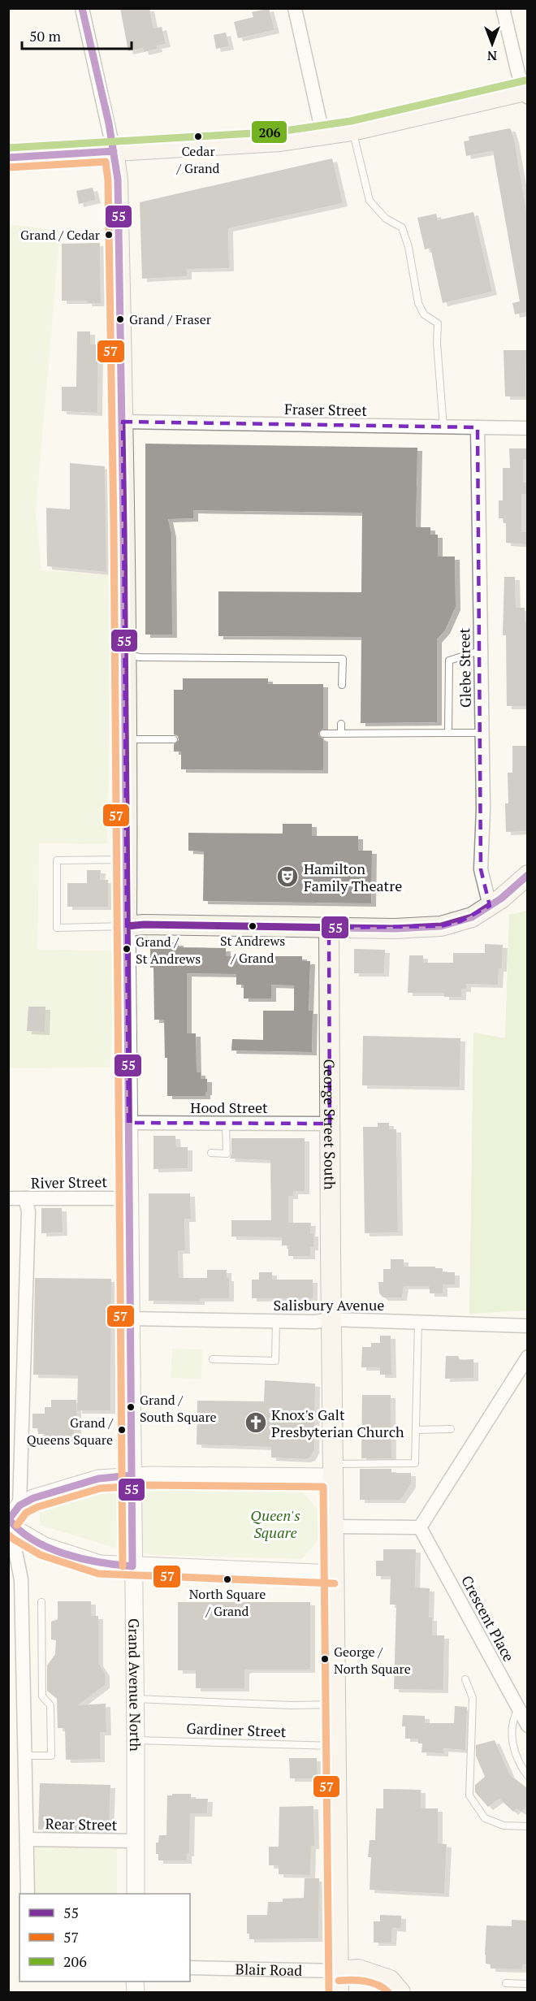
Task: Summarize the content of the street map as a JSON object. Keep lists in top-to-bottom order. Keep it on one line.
{"streets":{"main road":["George Street South","Blair Road"],"street":["Fraser Street","Glebe Street","Hood Street","River Street","Salisbury Avenue","Crescent Place","Grand Avenue North","Rear Street"],"lane":["Gardiner Street"]},"crossings":[["Fraser Street","Glebe Street"],["Hood Street","George Street South"],["Hood Street","Grand Avenue North"],["George Street South","Salisbury Avenue"],["George Street South","Gardiner Street"],["George Street South","Blair Road"],["River Street","Grand Avenue North"],["Salisbury Avenue","Grand Avenue North"],["Grand Avenue North","Gardiner Street"],["Grand Avenue North","Rear Street"]],"parks":["Queen's Square"],"places":{"other":["Cedar / Grand","Grand / Cedar","Grand / Fraser","St Andrews / Grand","Grand / St Andrews","Grand / South Square","Grand / Queens Square","North Square / Grand","George / North Square"],"theatre":["Hamilton Family Theatre"],"church":["Knox's Galt Presbyterian Church"]},"lines":["transit line 55","transit line 206","transit line 57"],"legend":["55","57","206"],"scale_bar":"50 m","north":"bottom"}
